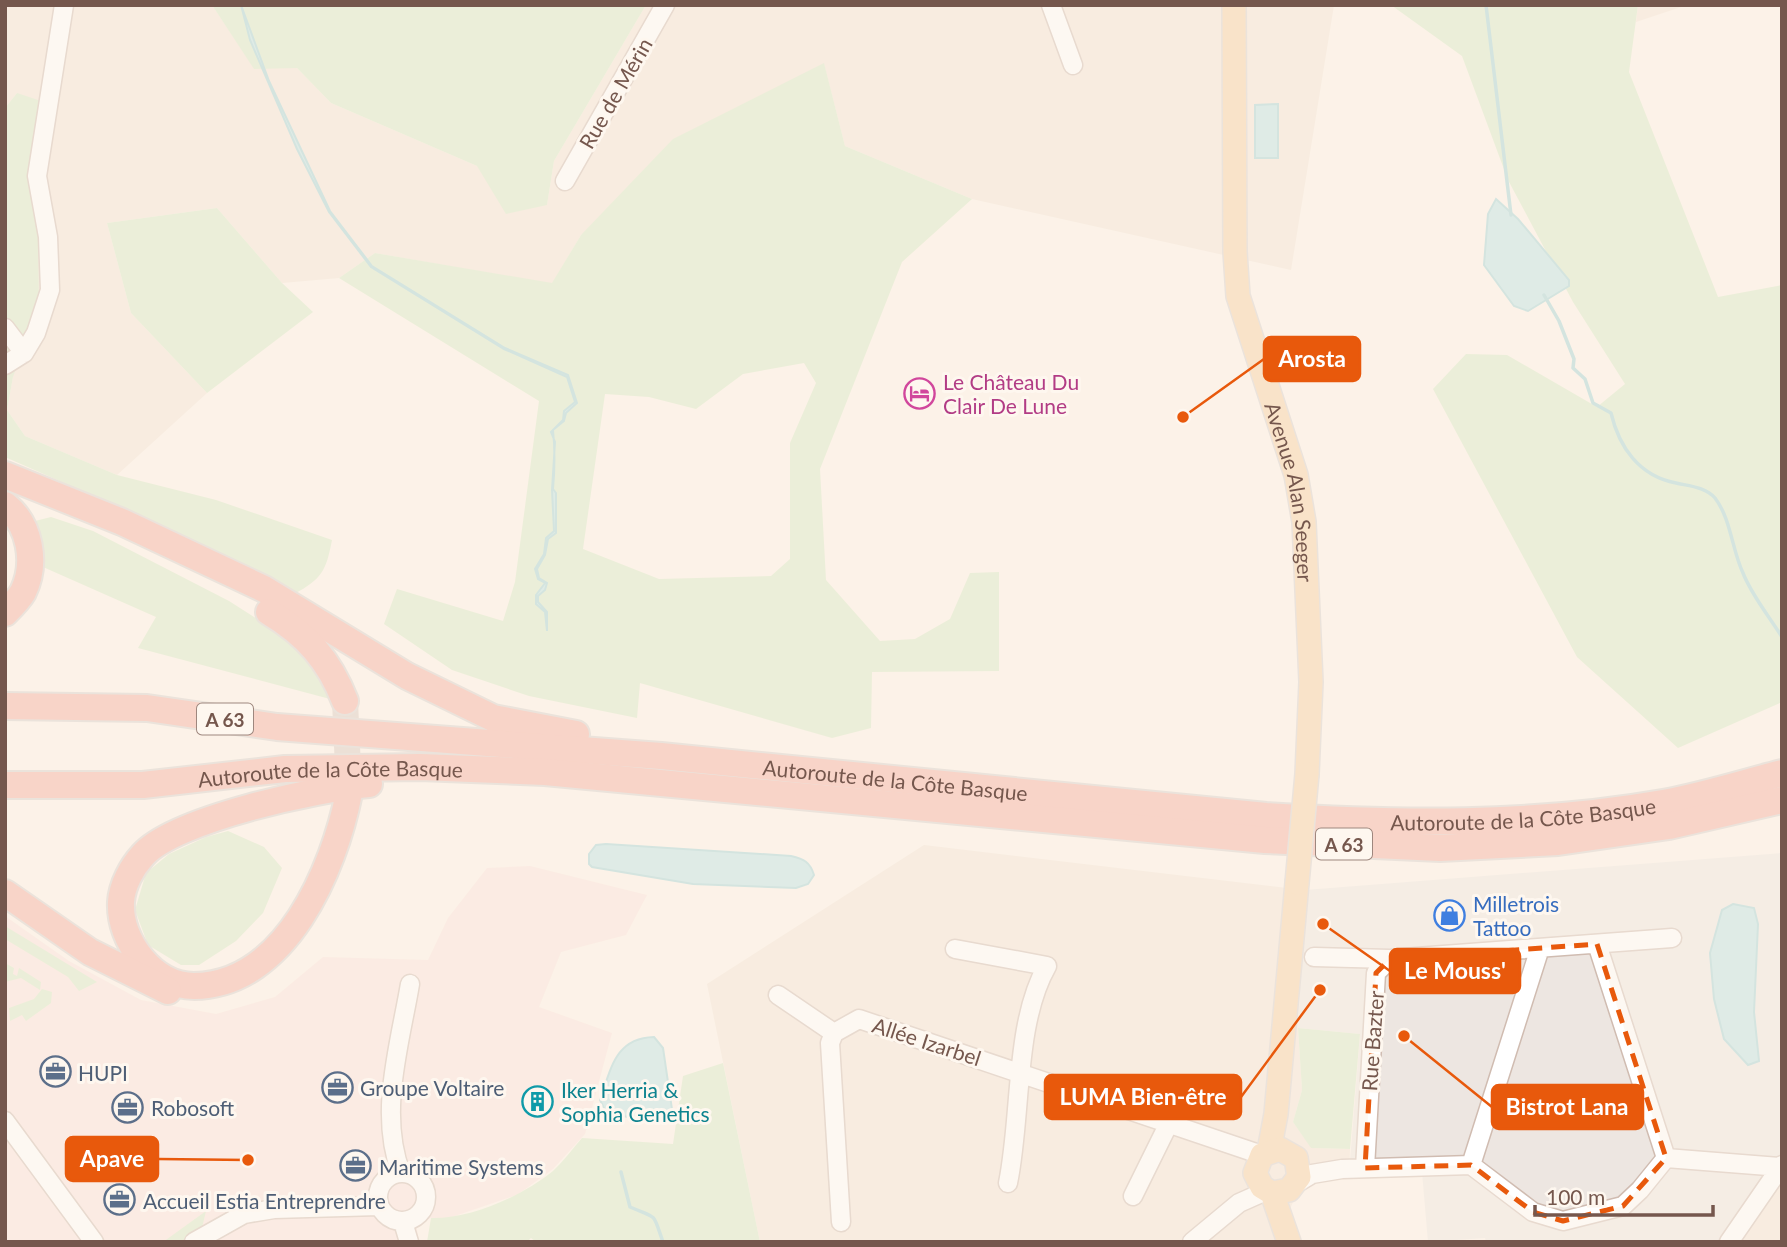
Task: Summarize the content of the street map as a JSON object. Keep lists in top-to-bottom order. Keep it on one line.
{"streets":{"highway":["A 63","Autoroute de la Côte Basque"],"main road":["Avenue Alan Seeger"],"street":["Rue de Mérin","Allée Izarbel","Rue Bazter"]},"crossings":[["Avenue Alan Seeger","Allée Izarbel"]],"places":{"hotel":["Le Château Du Clair De Lune"],"other":["Arosta","Le Mouss'","LUMA Bien-être","Bistrot Lana","Apave"],"shop":["Milletrois Tattoo"],"office":["HUPI","Groupe Voltaire","Robosoft","Maritime Systems","Accueil Estia Entreprendre"],"building":["Iker Herria & Sophia Genetics"]},"scale_bar":"100 m"}
